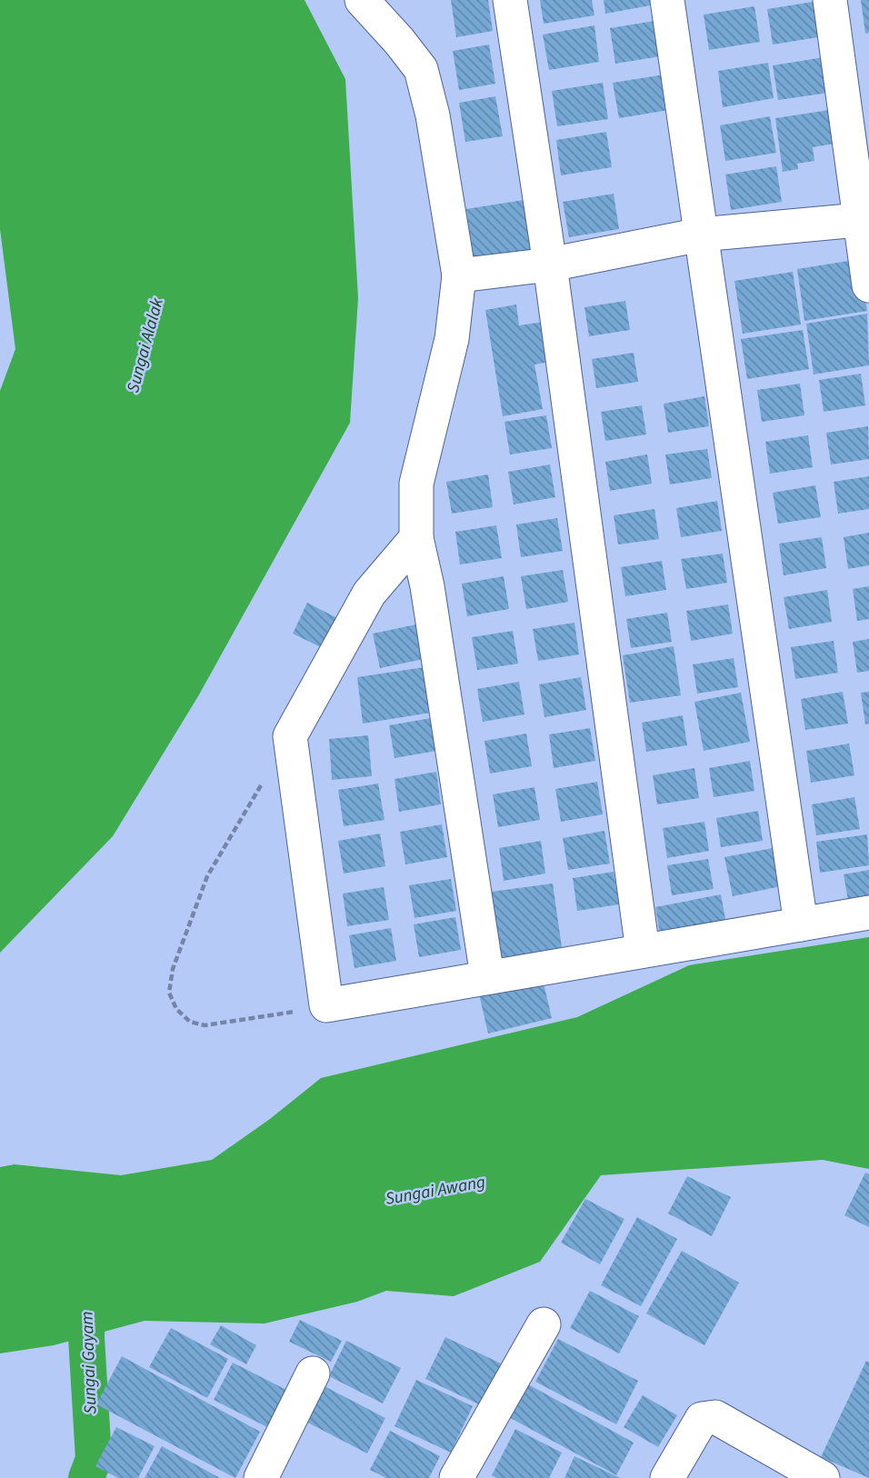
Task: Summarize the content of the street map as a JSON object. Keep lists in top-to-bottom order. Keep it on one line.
{"water":["Sungai Alalak","Sungai Awang","Sungai Gayam"]}
